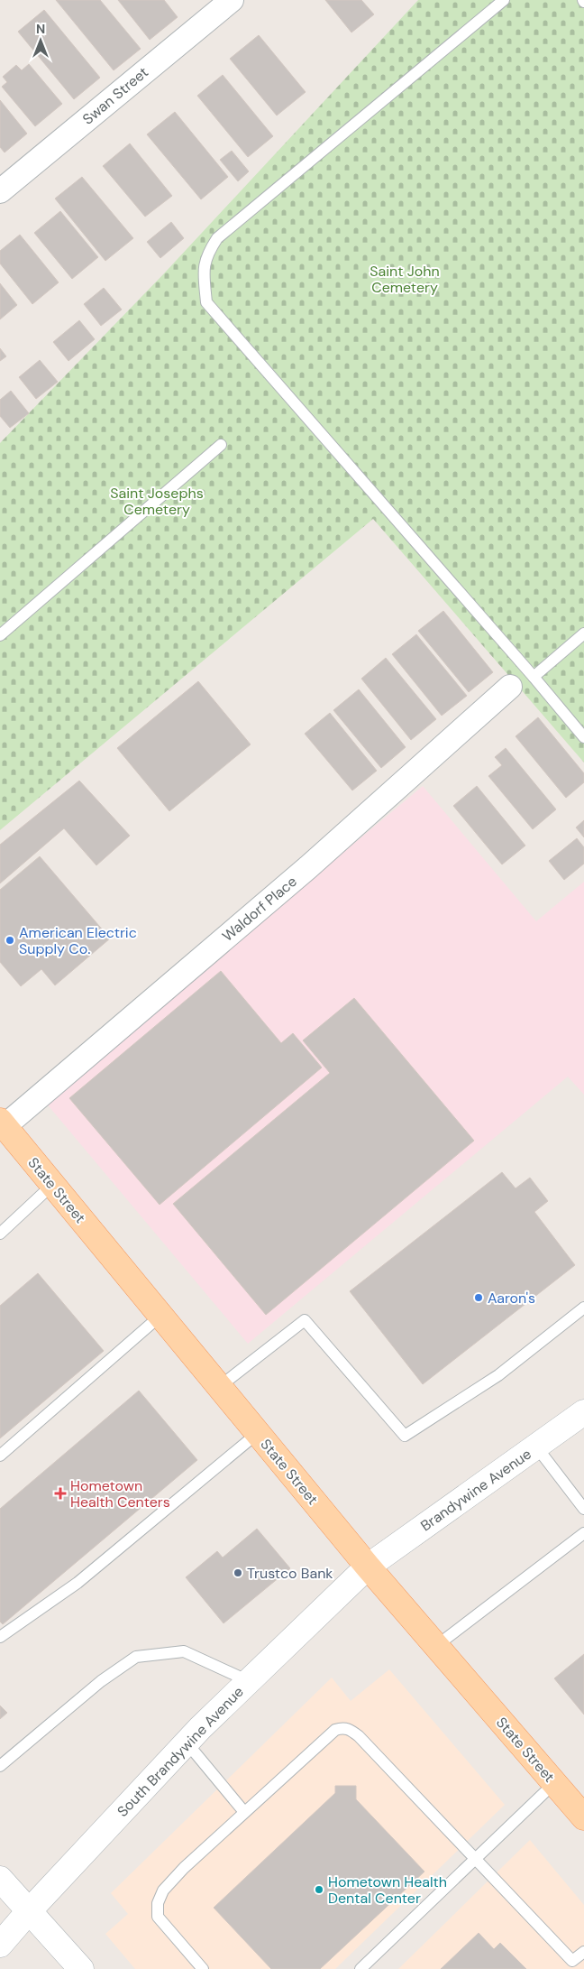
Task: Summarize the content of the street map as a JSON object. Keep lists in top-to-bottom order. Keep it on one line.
{"streets":{"main road":["State Street","Brandywine Avenue","South Brandywine Avenue"],"street":["Swan Street","Waldorf Place"]},"crossings":[["Waldorf Place","State Street"],["State Street","Brandywine Avenue"],["State Street","South Brandywine Avenue"],["Brandywine Avenue","South Brandywine Avenue"]],"parks":["Saint John Cemetery","Saint Josephs Cemetery"],"places":{"other":["American Electric Supply Co.","Aaron's","Trustco Bank","Hometown Health Dental Center"],"health":["Hometown Health Centers"]},"north":"top"}
